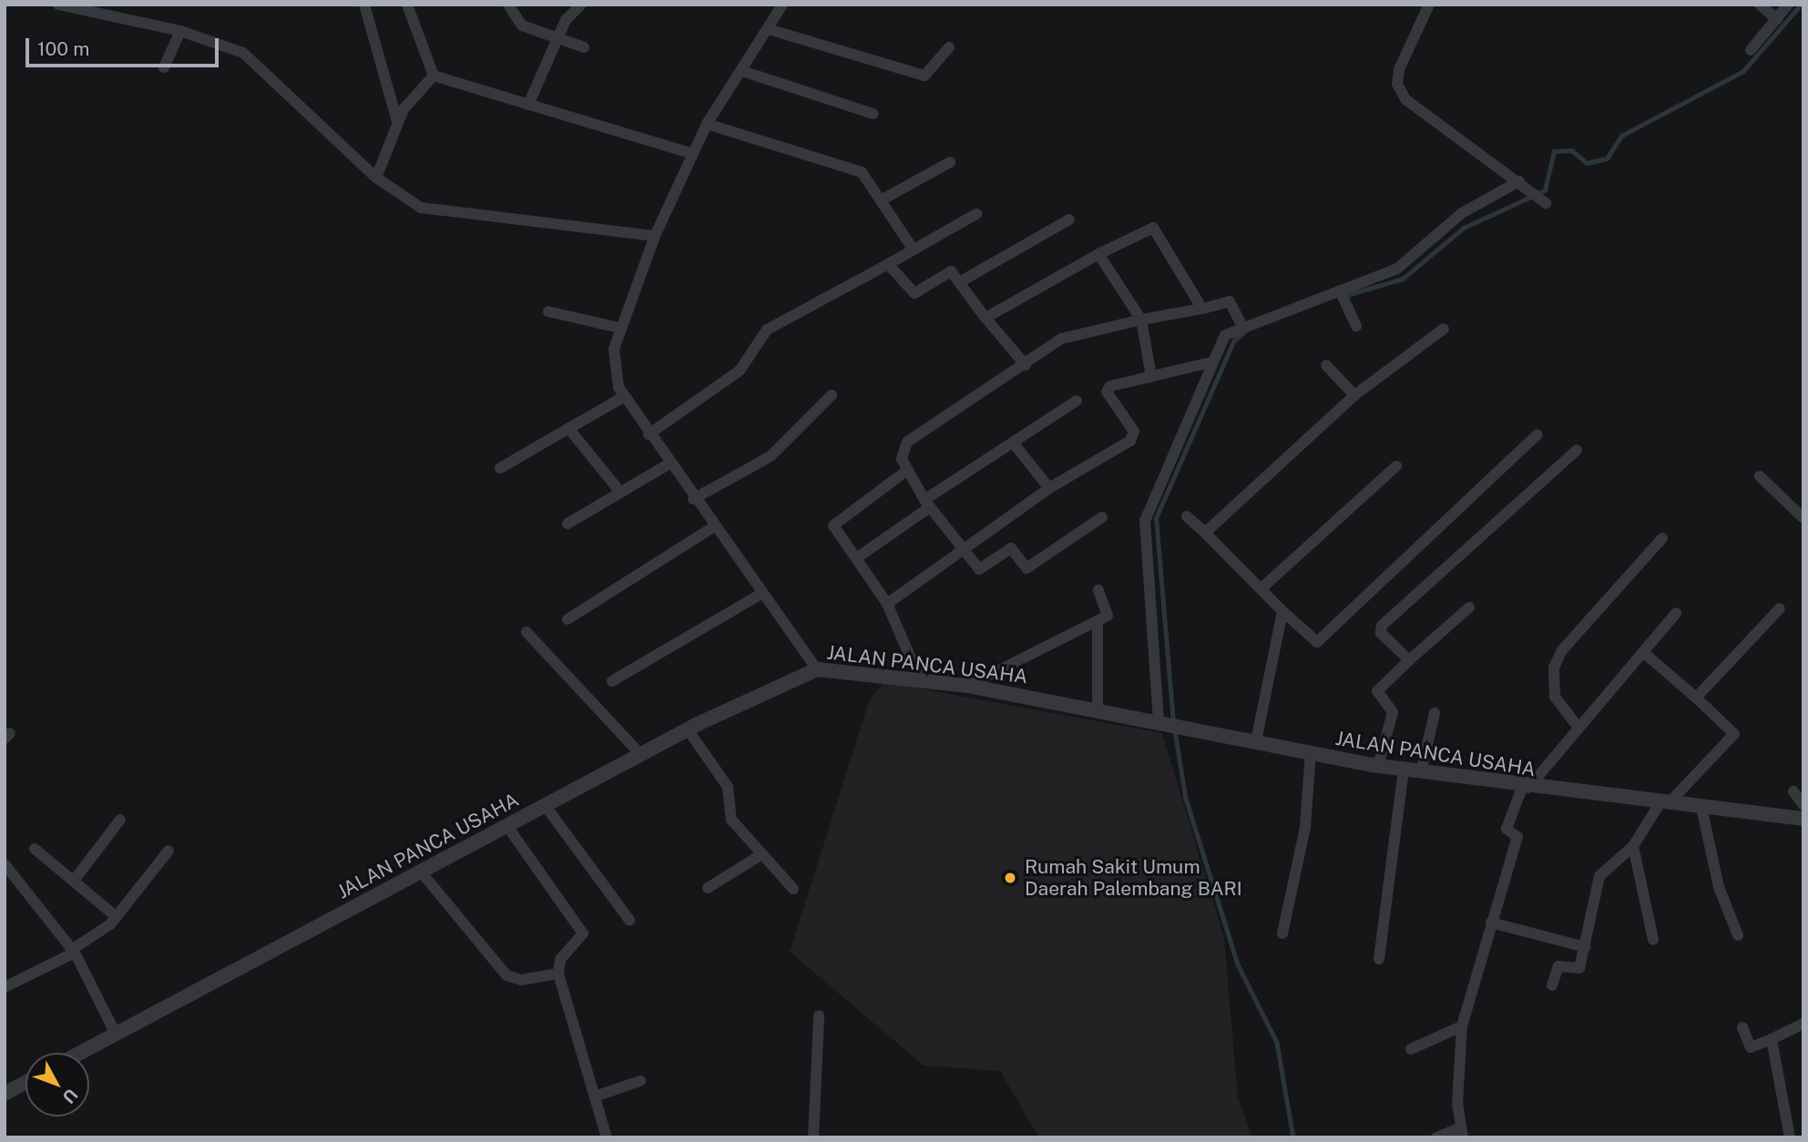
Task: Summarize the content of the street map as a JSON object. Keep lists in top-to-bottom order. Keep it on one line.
{"streets":{"street":["JALAN PANCA USAHA"]},"places":["Rumah Sakit Umum Daerah Palembang BARI"],"scale_bar":"100 m","north":"bottom right"}
